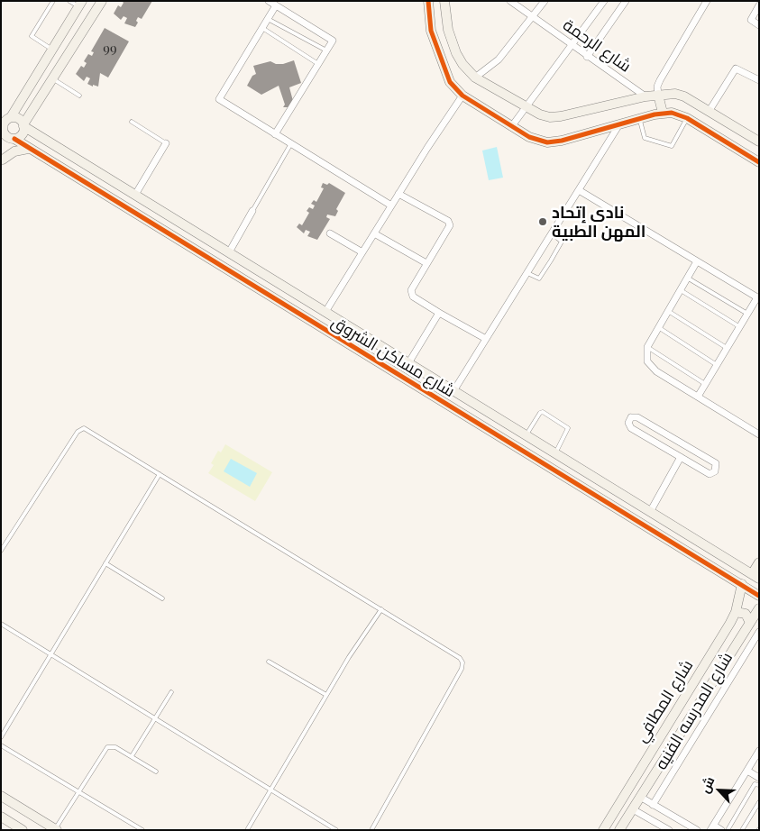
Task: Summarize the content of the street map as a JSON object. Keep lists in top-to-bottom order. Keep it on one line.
{"streets":{"street":["شارع الرحمة","شارع مساكن الشروق","شارع المطافي","شارع المدرسه الفنيه"]},"crossings":[["شارع مساكن الشروق","شارع المطافي"]],"places":["نادى إتحاد المهن الطبية"],"house_numbers":["99"],"north":"top left"}
